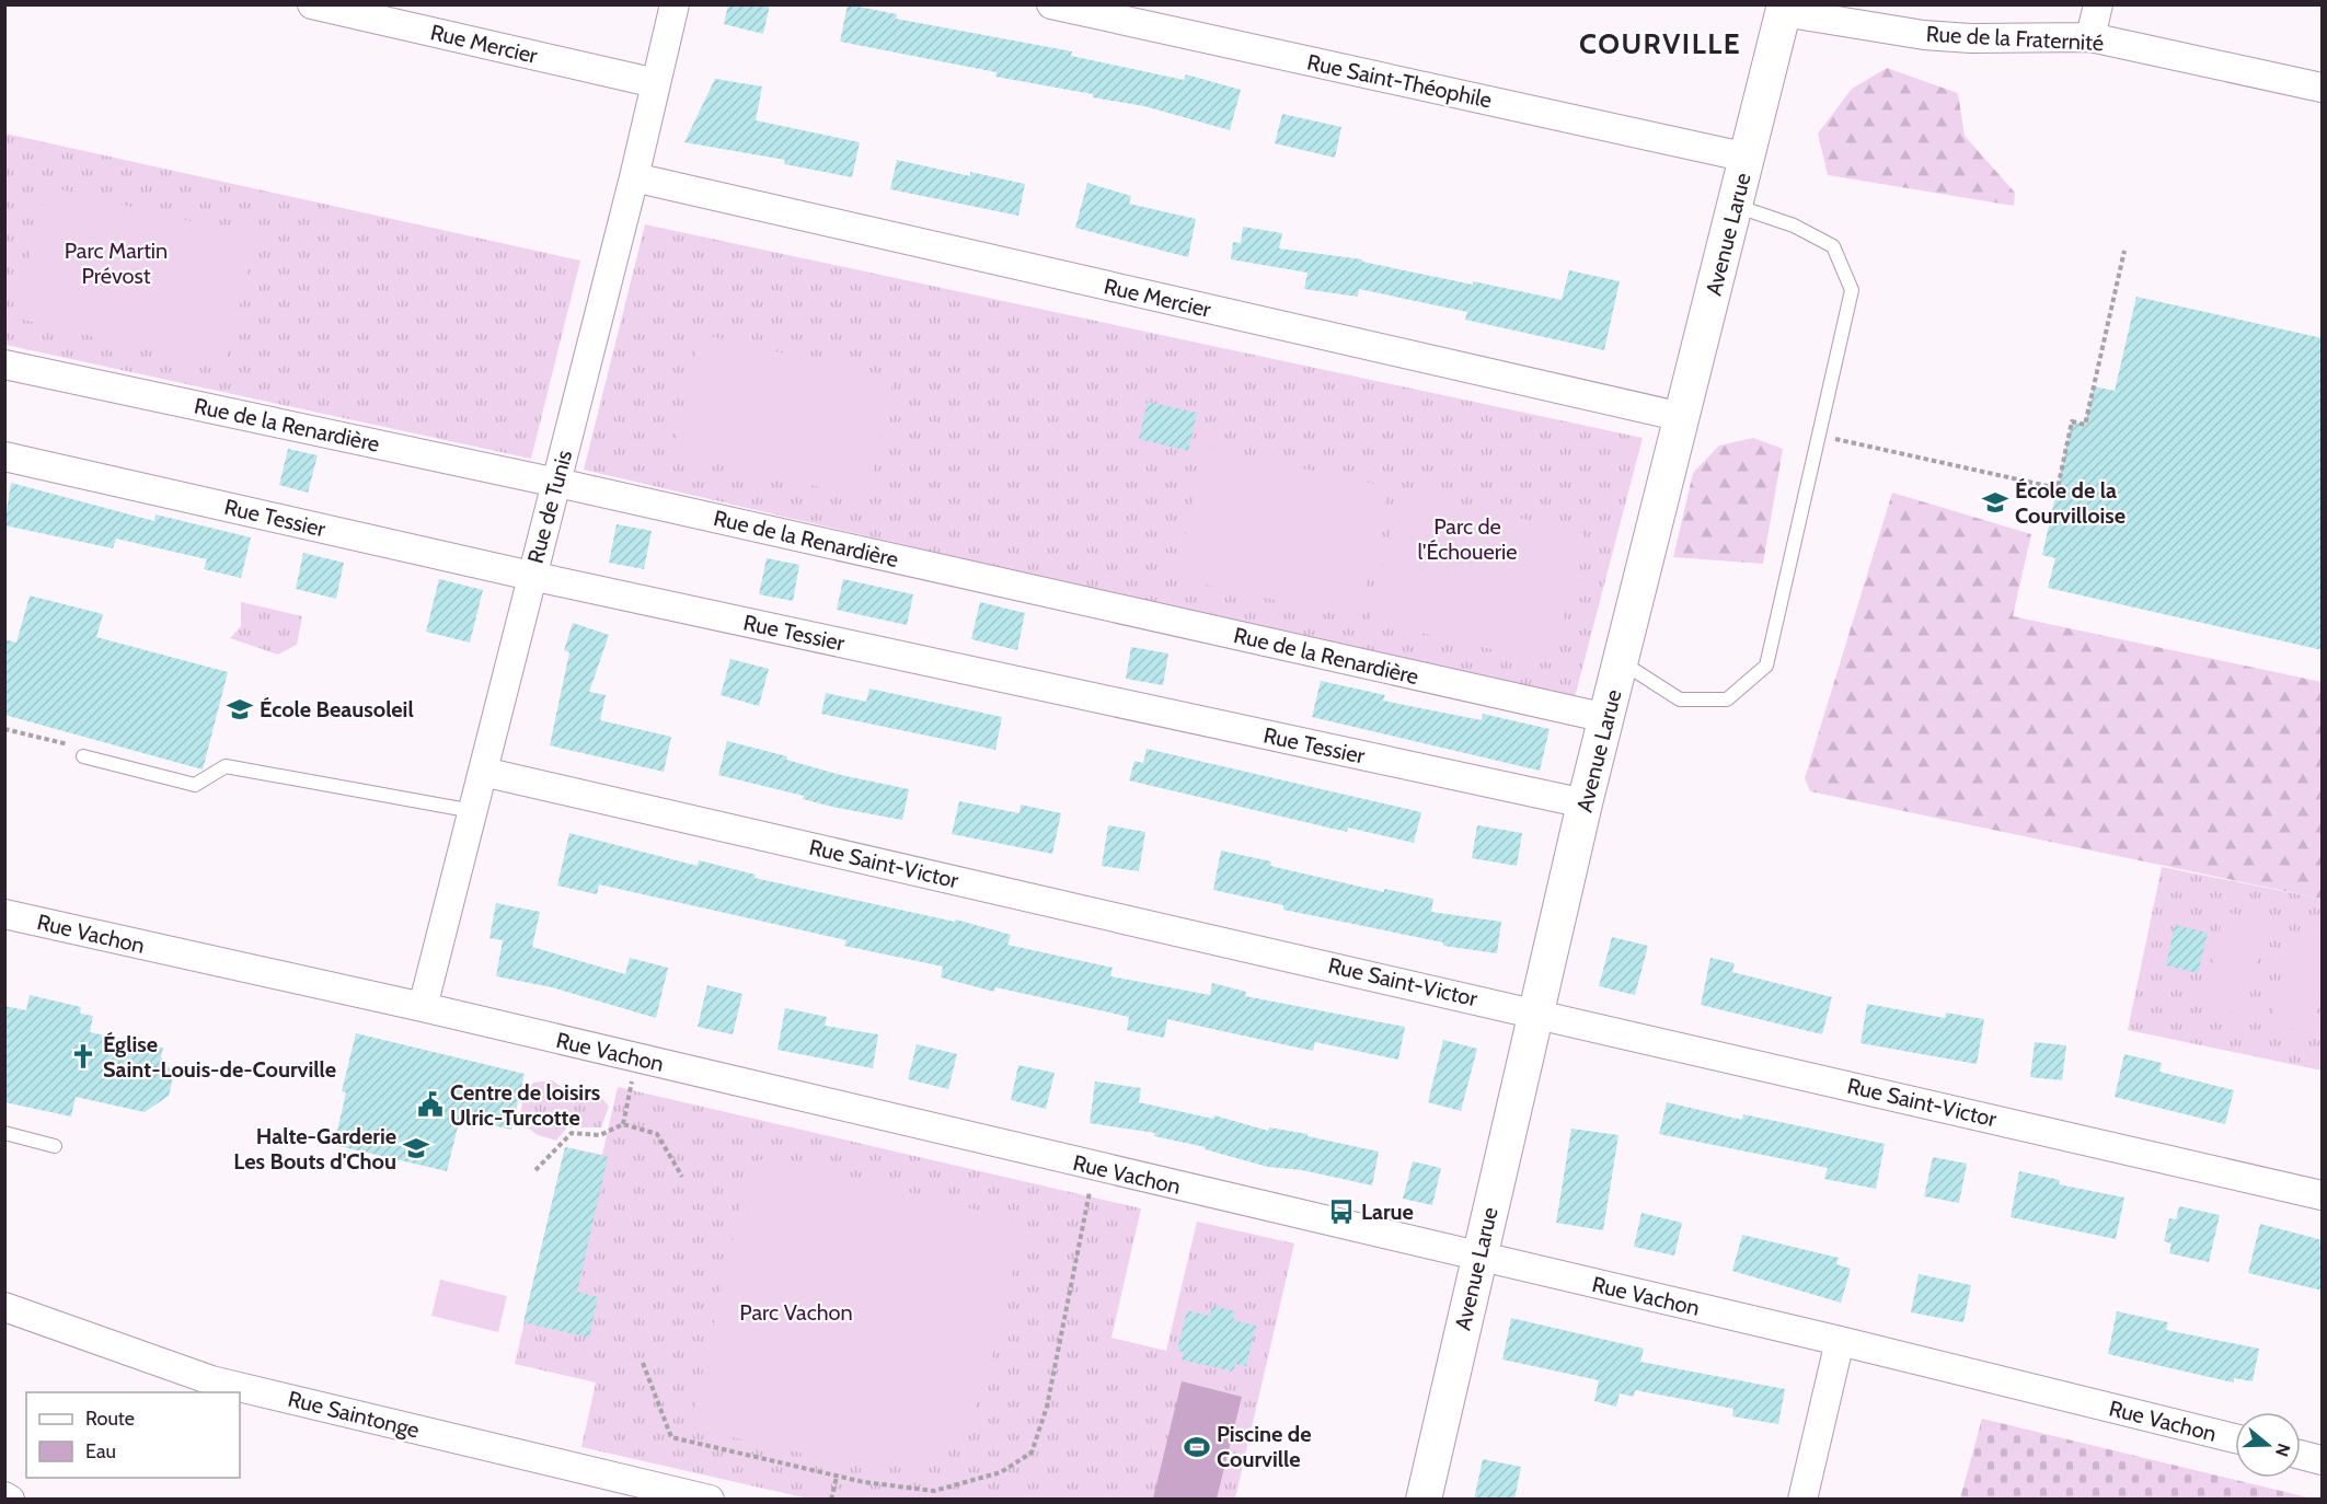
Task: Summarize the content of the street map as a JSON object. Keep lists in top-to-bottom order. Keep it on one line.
{"streets":{"street":["Rue de la Fraternité","Rue Mercier","Rue Saint-Théophile","Avenue Larue","Rue de la Renardière","Rue de Tunis","Rue Tessier","Rue Saint-Victor","Rue Vachon","Rue Saintonge"]},"crossings":[["Rue de la Fraternité","Avenue Larue"],["Rue Mercier","Avenue Larue"],["Rue Mercier","Rue de Tunis"],["Rue Saint-Théophile","Avenue Larue"],["Avenue Larue","Rue de la Renardière"],["Avenue Larue","Rue Tessier"],["Avenue Larue","Rue Saint-Victor"],["Avenue Larue","Rue Vachon"],["Rue de la Renardière","Rue de Tunis"],["Rue de Tunis","Rue Tessier"],["Rue de Tunis","Rue Saint-Victor"],["Rue de Tunis","Rue Vachon"]],"districts":["COURVILLE"],"parks":["Parc Martin Prévost","Parc de l'Échouerie","Parc Vachon"],"places":{"school or university":["École de la Courvilloise","École Beausoleil","Halte-Garderie Les Bouts d'Chou"],"church":["Église Saint-Louis-de-Courville"],"public building":["Centre de loisirs Ulric-Turcotte"],"bus stop":["Larue"],"sports":["Piscine de Courville"]},"legend":["Route","Eau"],"north":"right"}
